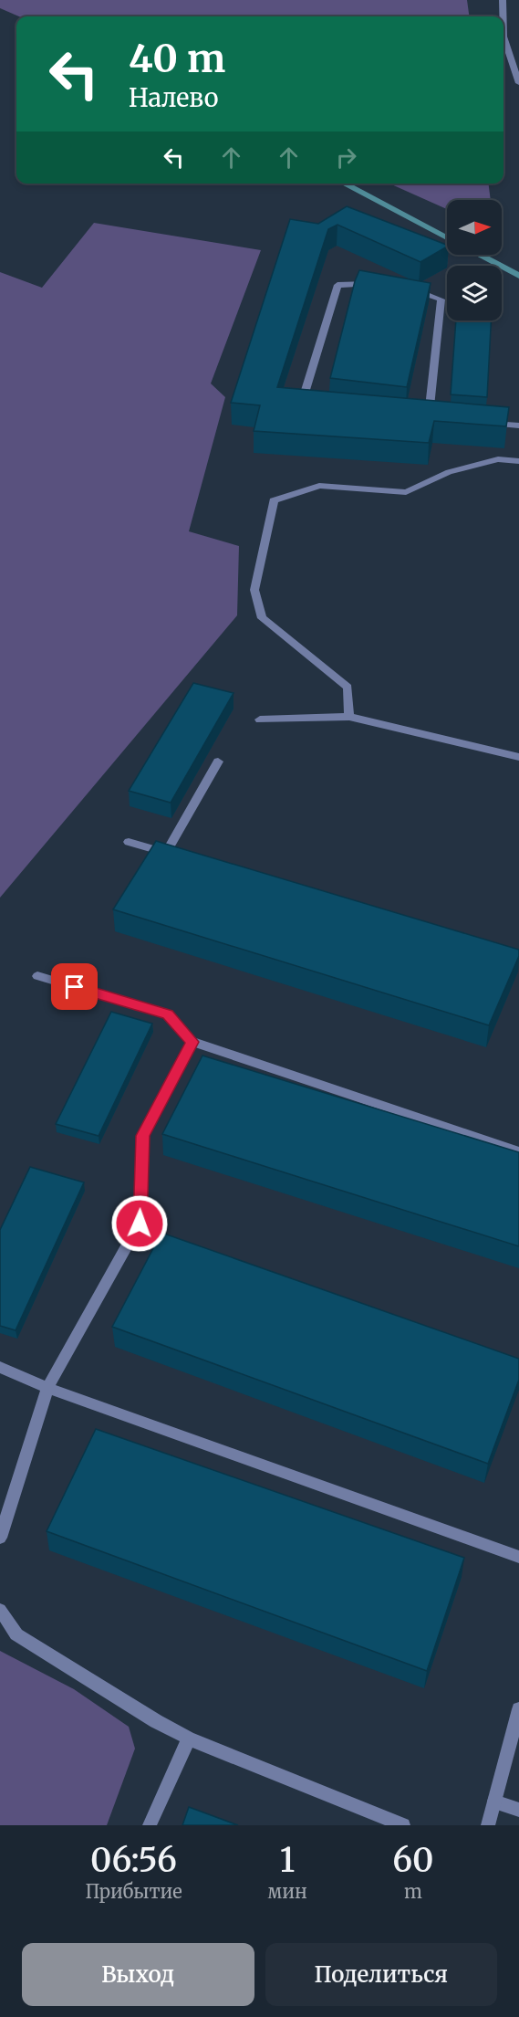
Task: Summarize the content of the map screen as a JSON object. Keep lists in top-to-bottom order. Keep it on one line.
{"north":"right","page":{"turn":["40 m","Налево"],"eta":["06:56","Прибытие","1","мин","60","m"],"buttons":["Выход","Поделиться"]}}
